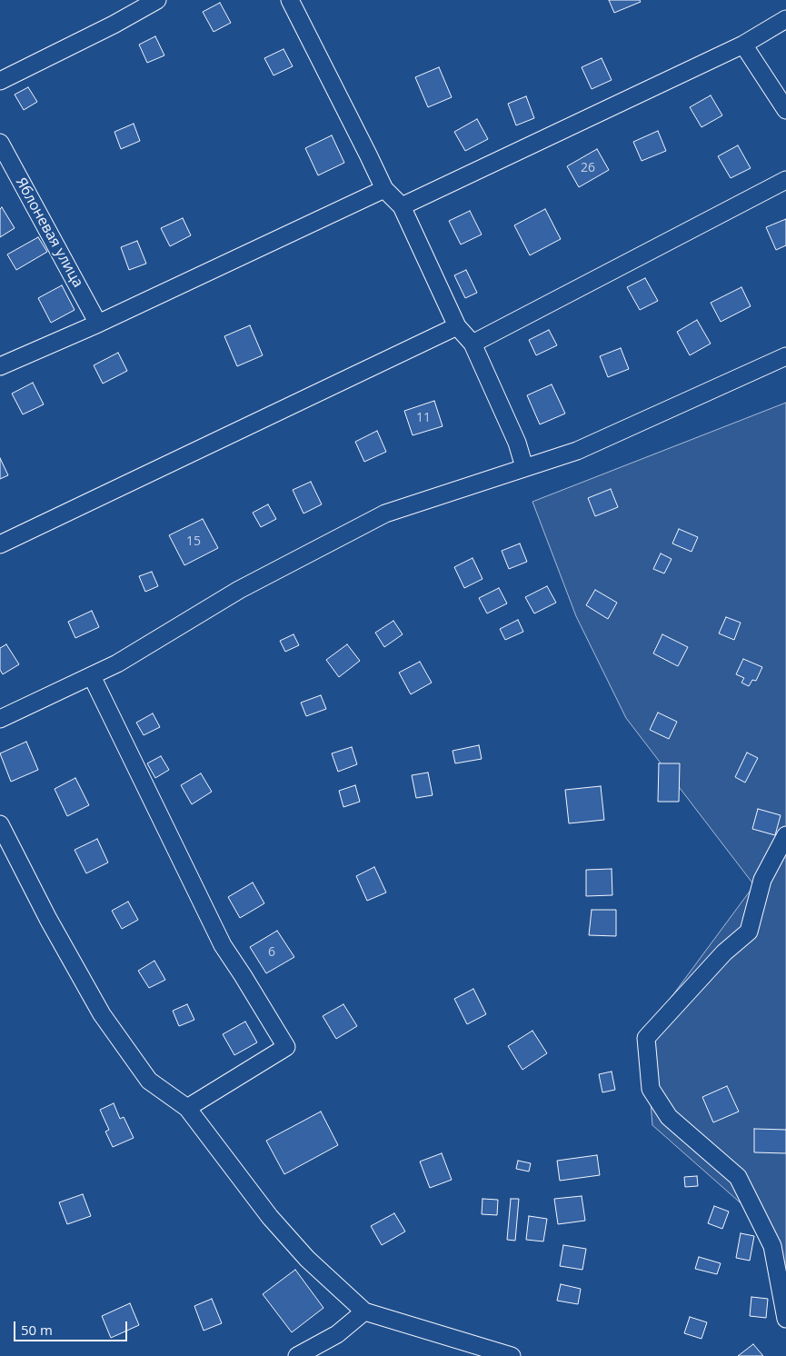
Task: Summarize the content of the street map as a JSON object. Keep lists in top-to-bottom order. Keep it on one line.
{"streets":{"street":["Яблоневая улица"]},"house_numbers":["26","11","15","6"],"scale_bar":"50 m"}
